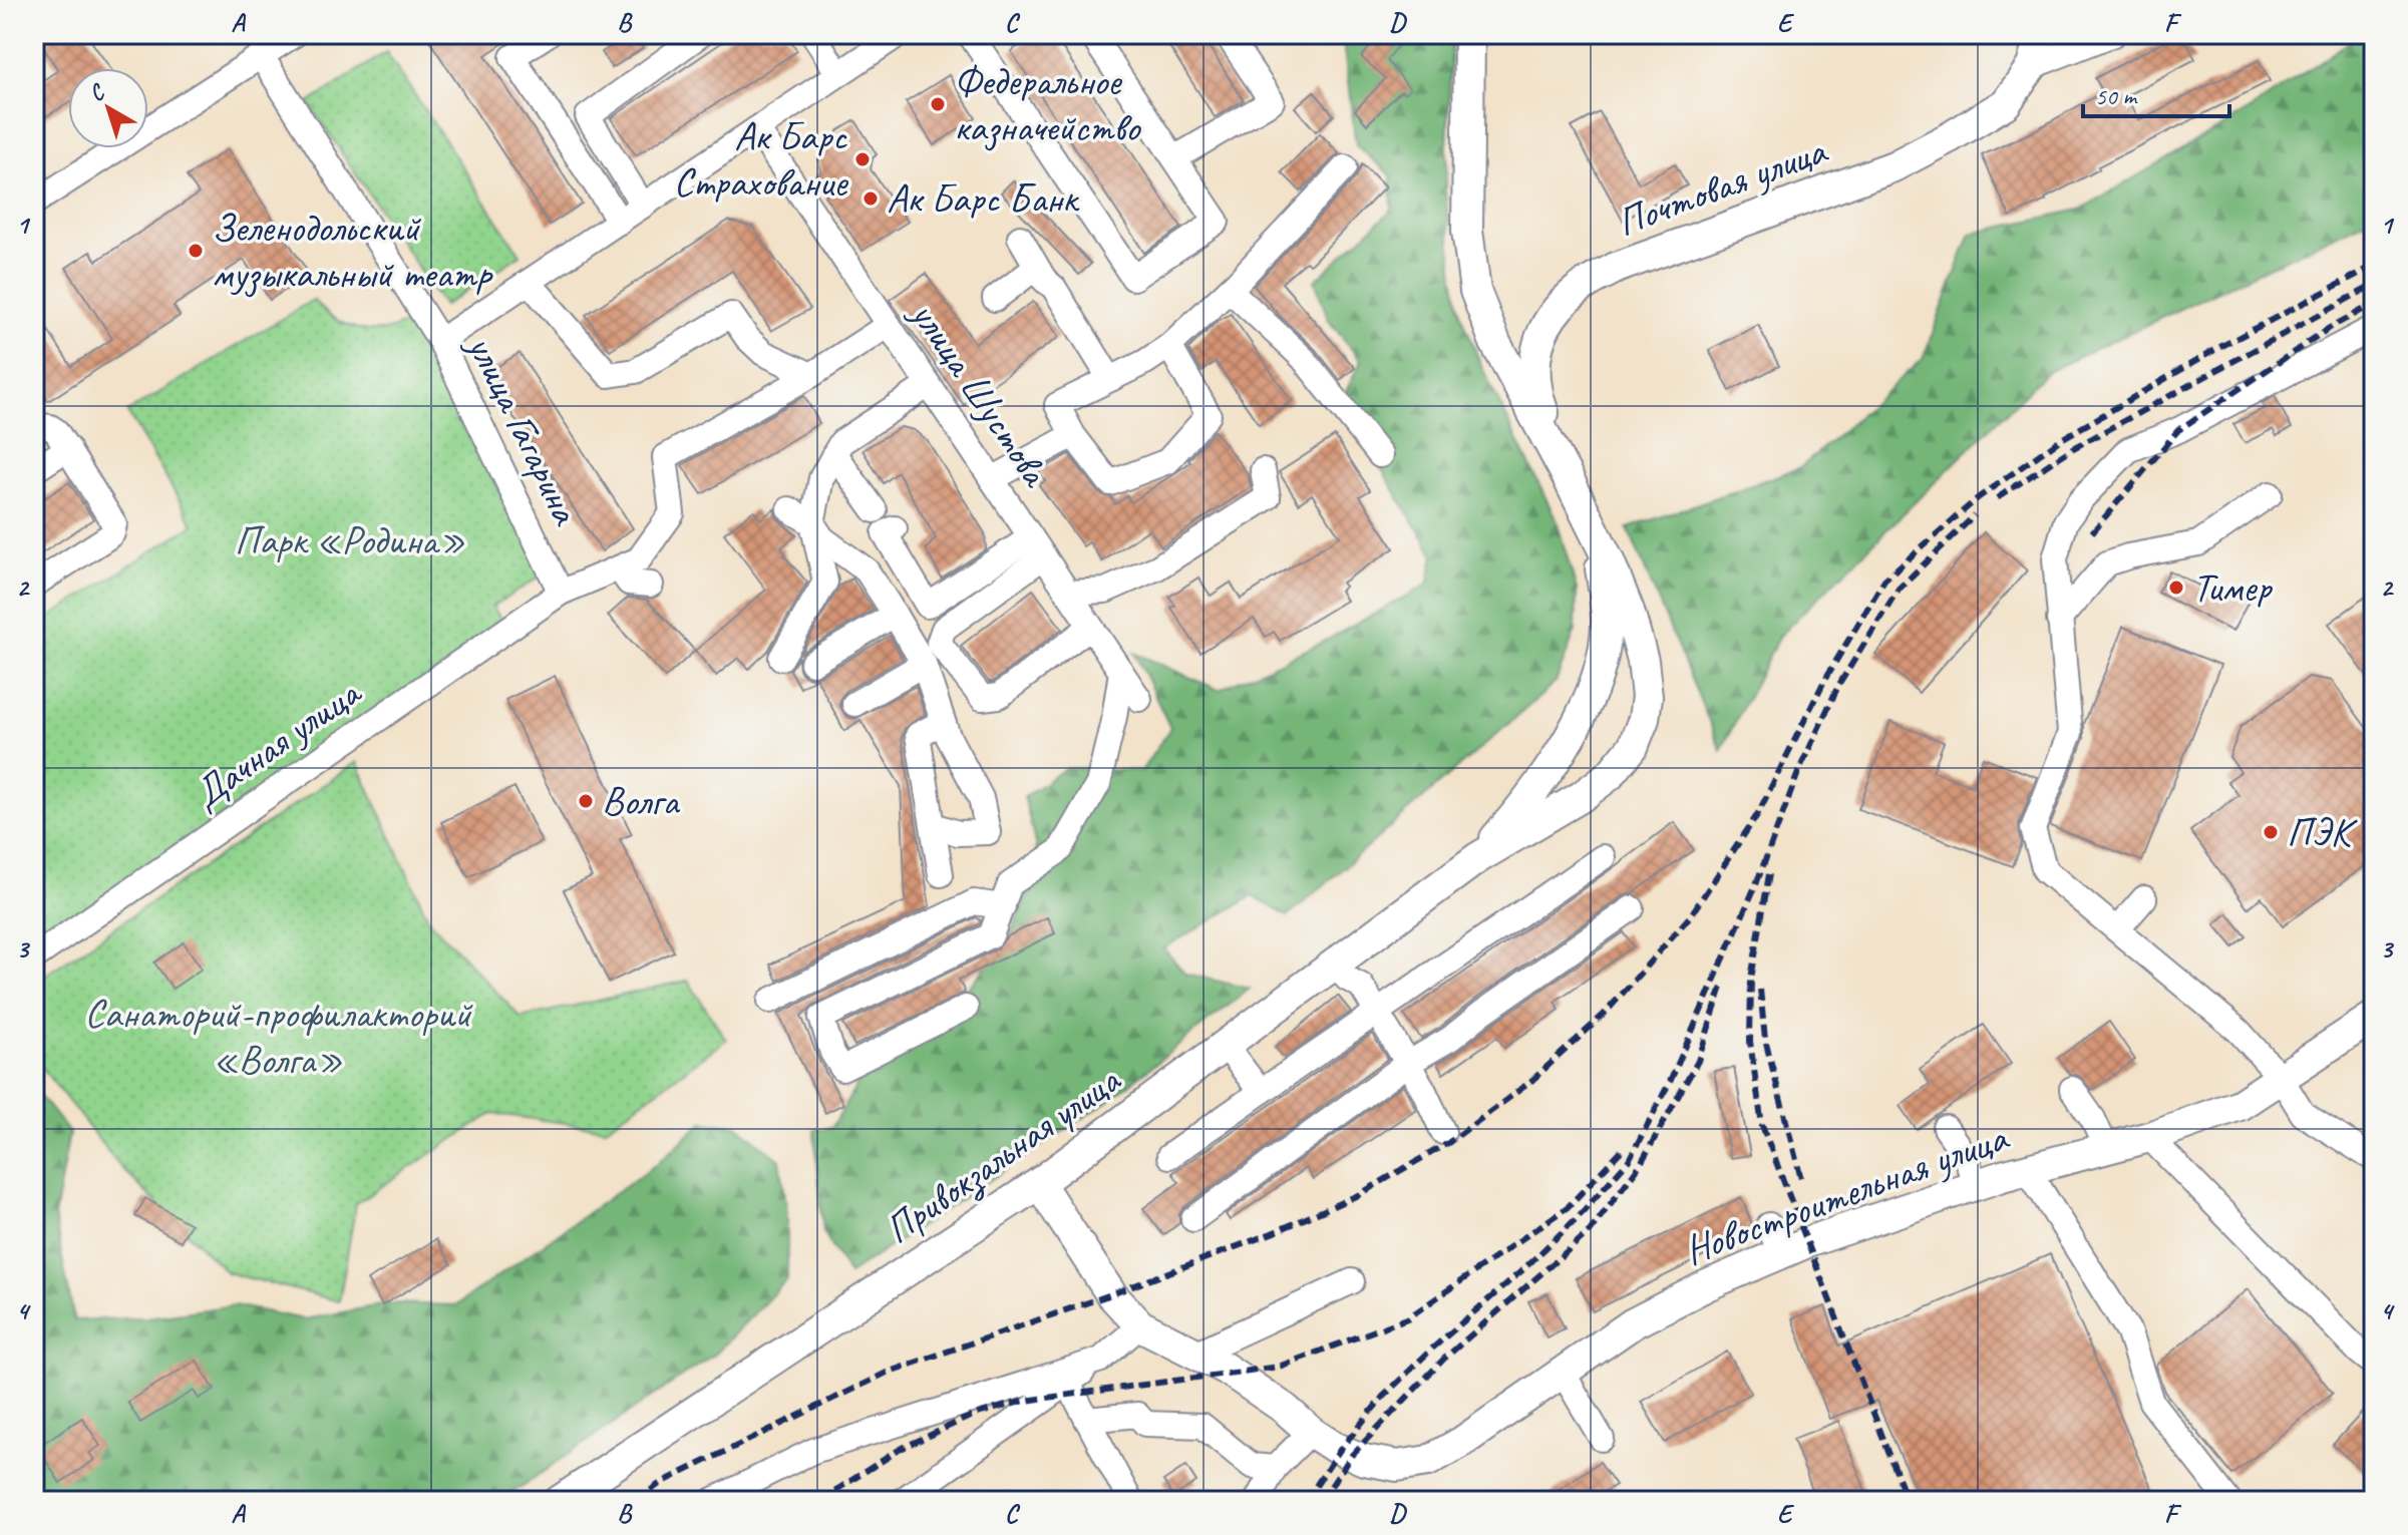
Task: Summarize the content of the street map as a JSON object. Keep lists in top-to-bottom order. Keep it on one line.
{"streets":{"main road":["Почтовая улица","Привокзальная улица","Новостроительная улица"],"street":["улица Шустова","улица Гагарина","Дачная улица"]},"crossings":[["улица Гагарина","Дачная улица"],["Привокзальная улица","Новостроительная улица"]],"parks":["Парк «Родина»","Санаторий-профилакторий «Волга»"],"places":["Федеральное казначейство","Ак Барс Страхование","Ак Барс Банк","Зеленодольский музыкальный театр","Тимер","Волга","ПЭК"],"scale_bar":"50 m","north":"top left","grid":{"columns":["A","B","C","D","E","F"],"rows":["1","2","3","4"]}}
